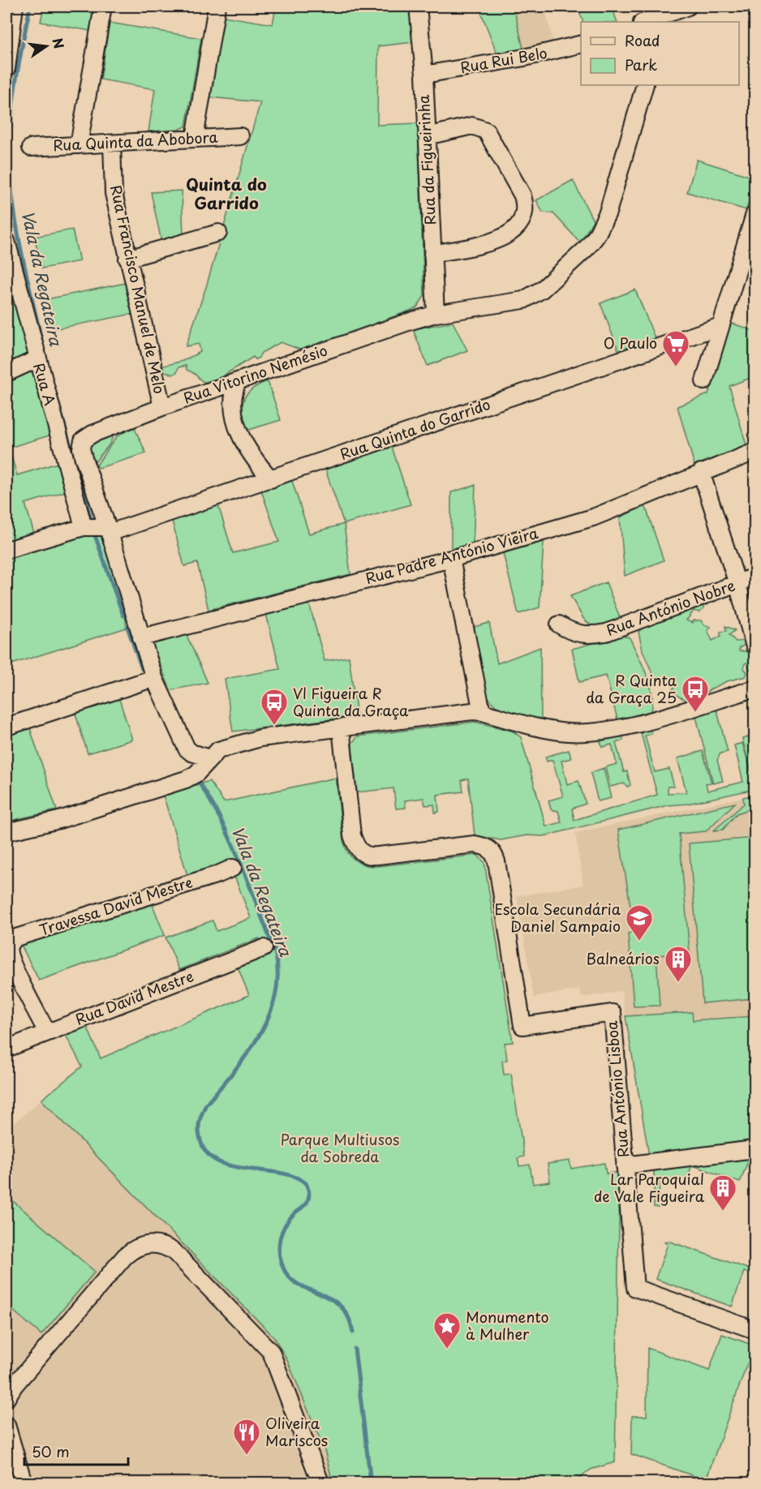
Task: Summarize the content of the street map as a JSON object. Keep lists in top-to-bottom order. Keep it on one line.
{"streets":{"street":["Rua Rui Belo","Rua Quinta da Abobora","Rua da Figueirinha","Rua Francisco Manuel de Melo","Rua Vitorino Nemésio","Rua A","Rua Quinta do Garrido","Rua Padre António Vieira","Rua António Nobre","Travessa David Mestre","Rua David Mestre","Rua António Lisboa"]},"crossings":[["Rua Rui Belo","Rua da Figueirinha"],["Rua Quinta da Abobora","Rua Francisco Manuel de Melo"],["Rua da Figueirinha","Rua Vitorino Nemésio"],["Rua Francisco Manuel de Melo","Rua Vitorino Nemésio"],["Rua Vitorino Nemésio","Rua Quinta do Garrido"],["Rua Vitorino Nemésio","Rua Padre António Vieira"],["Rua A","Rua Quinta do Garrido"],["Travessa David Mestre","Rua David Mestre"]],"districts":["Quinta do Garrido"],"water":["Vala da Regateira"],"parks":["Parque Multiusos da Sobreda"],"places":{"supermarket":["O Paulo"],"bus stop":["R Quinta da Graça 25","Vl Figueira R Quinta da Graça"],"school or university":["Escola Secundária Daniel Sampaio"],"building":["Balneários","Lar Paroquial de Vale Figueira"],"place":["Monumento à Mulher"],"restaurant":["Oliveira Mariscos"]},"legend":["Road","Park"],"scale_bar":"50 m","north":"right"}
